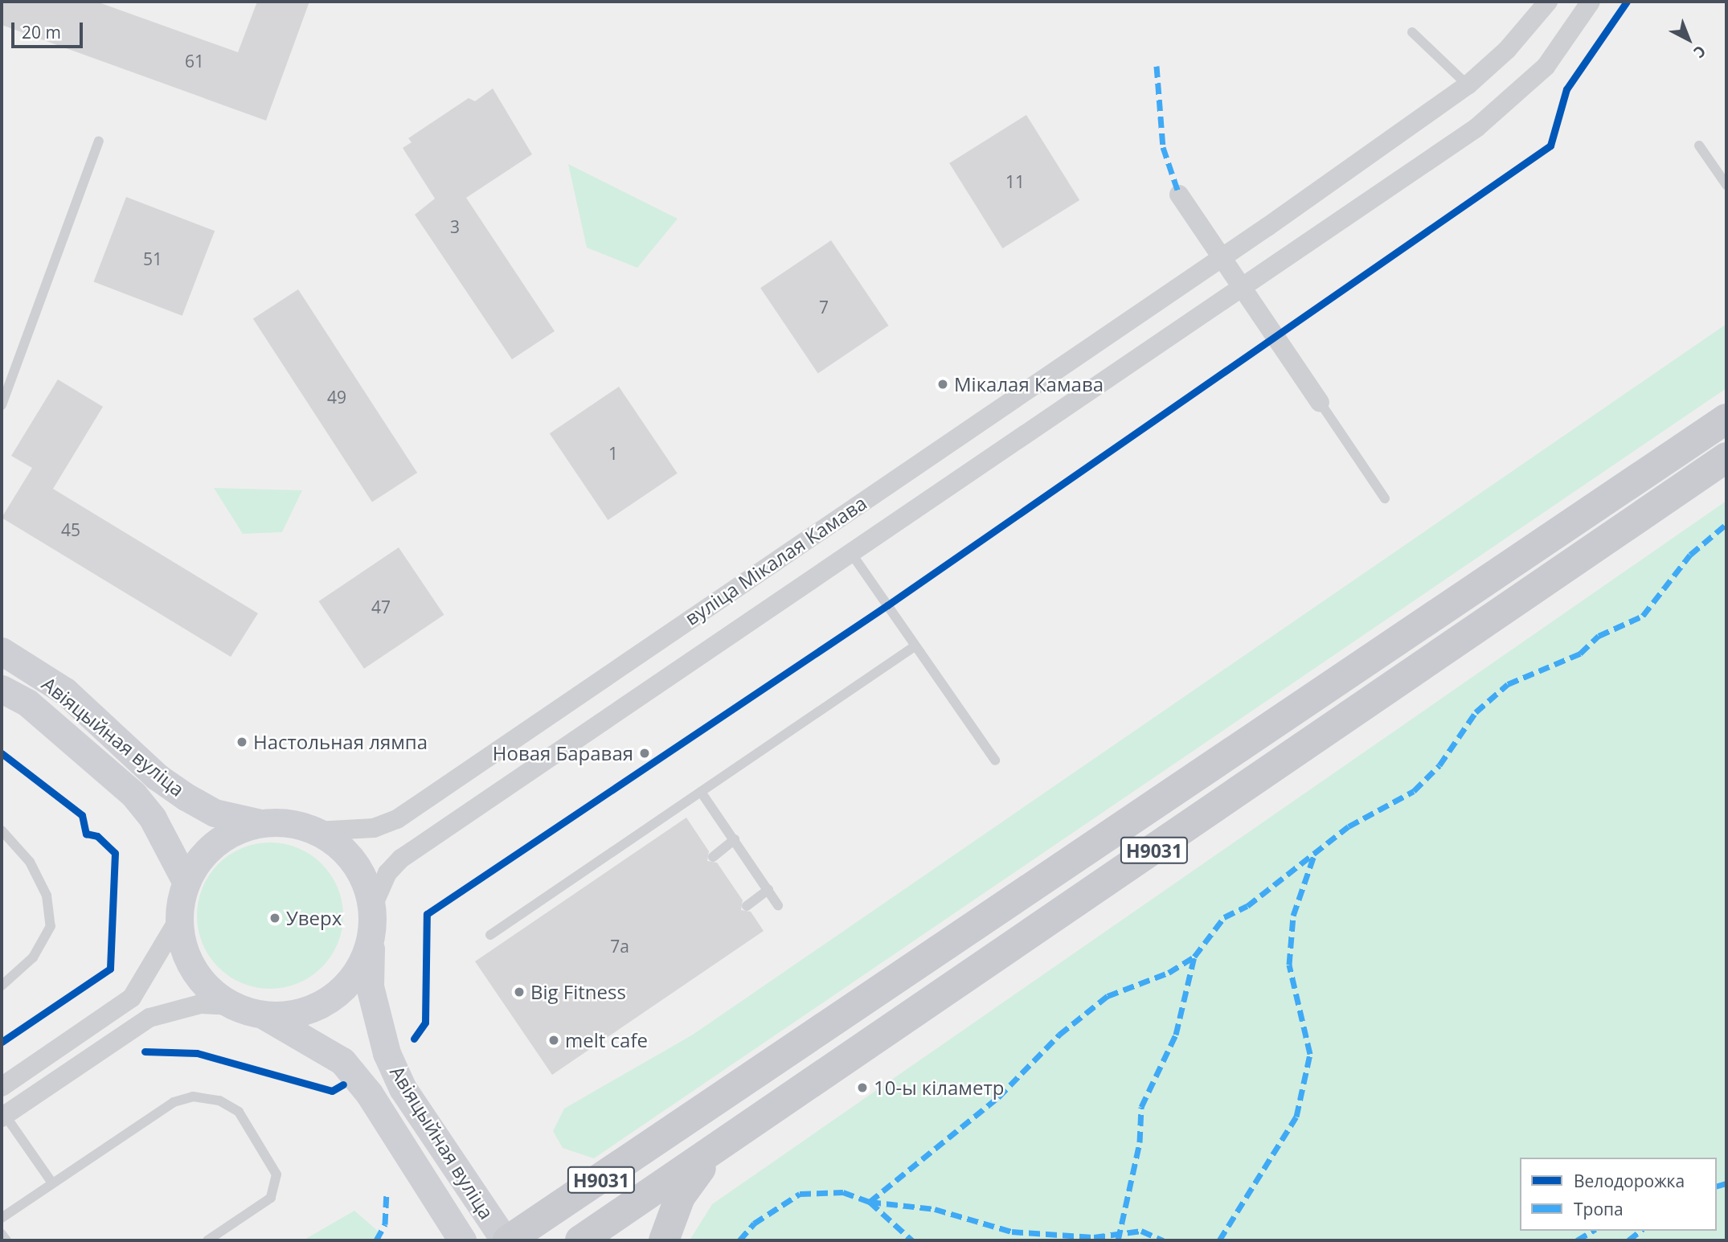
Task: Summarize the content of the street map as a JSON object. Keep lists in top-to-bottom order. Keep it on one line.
{"streets":{"main road":["Авіяцыйная вуліца","Н9031"],"street":["вуліца Мікалая Камава"]},"crossings":[["вуліца Мікалая Камава","Авіяцыйная вуліца"],["Авіяцыйная вуліца","Н9031"]],"places":["Мікалая Камава","Настольная лямпа","Новая Баравая","Уверх","Big Fitness","melt cafe","10-ы кіламетр"],"house_numbers":["61","11","3","51","7","49","1","45","47","7а"],"legend":["Велодорожка","Тропа"],"scale_bar":"20 m","north":"bottom right"}
